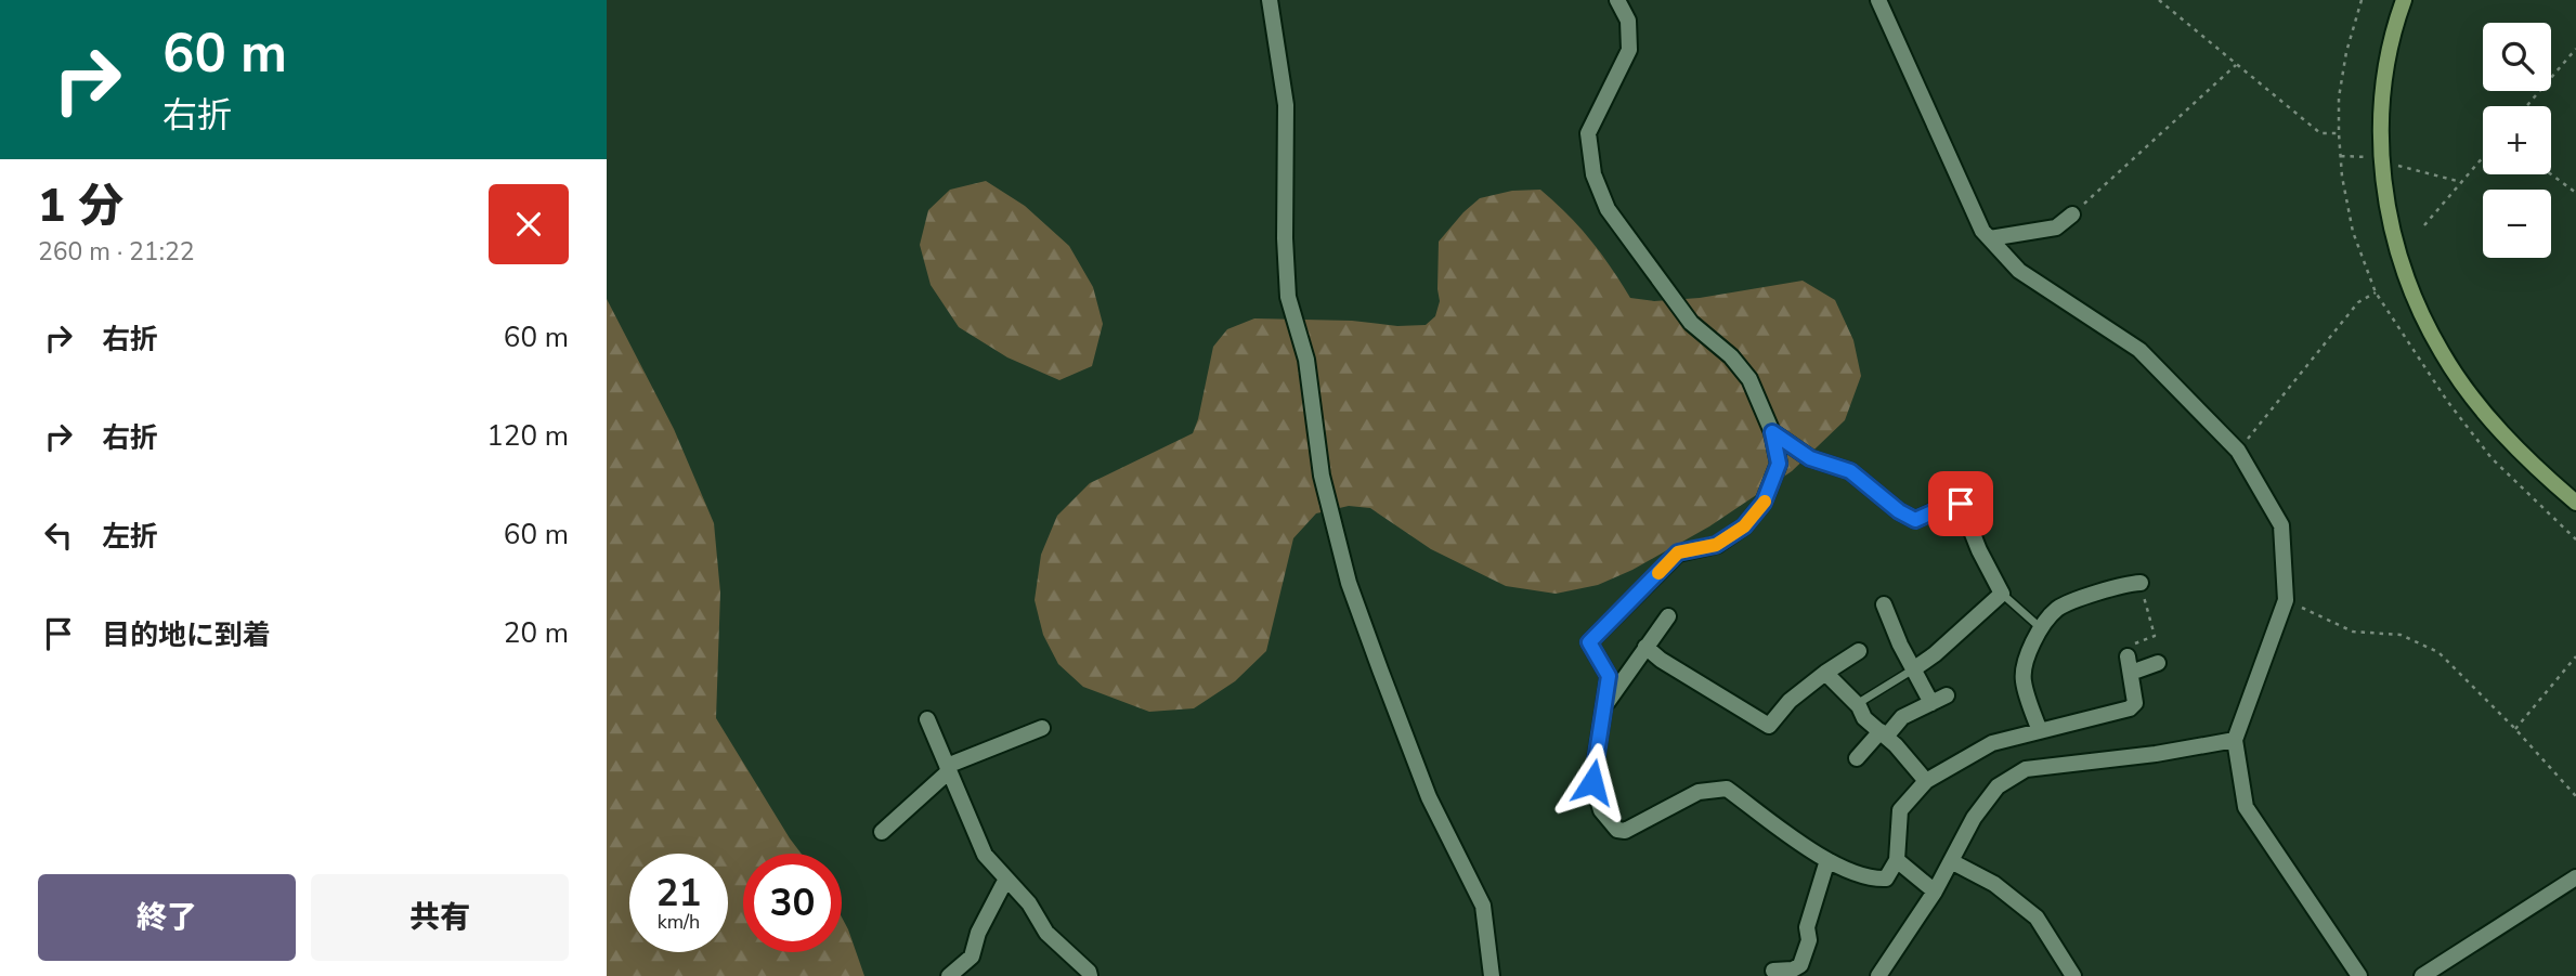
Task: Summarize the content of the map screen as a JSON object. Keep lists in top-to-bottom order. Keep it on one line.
{"page":{"turn":["60 m","右折"],"map_buttons":["+","−"],"heading":["1 分","260 m · 21:22"],"list":[{"name":"右折","value":"60 m"},{"name":"右折","value":"120 m"},{"name":"左折","value":"60 m"},{"name":"目的地に到着","value":"20 m"}],"speed":"21 km/h","limit":"30","buttons":["終了","共有"]}}
